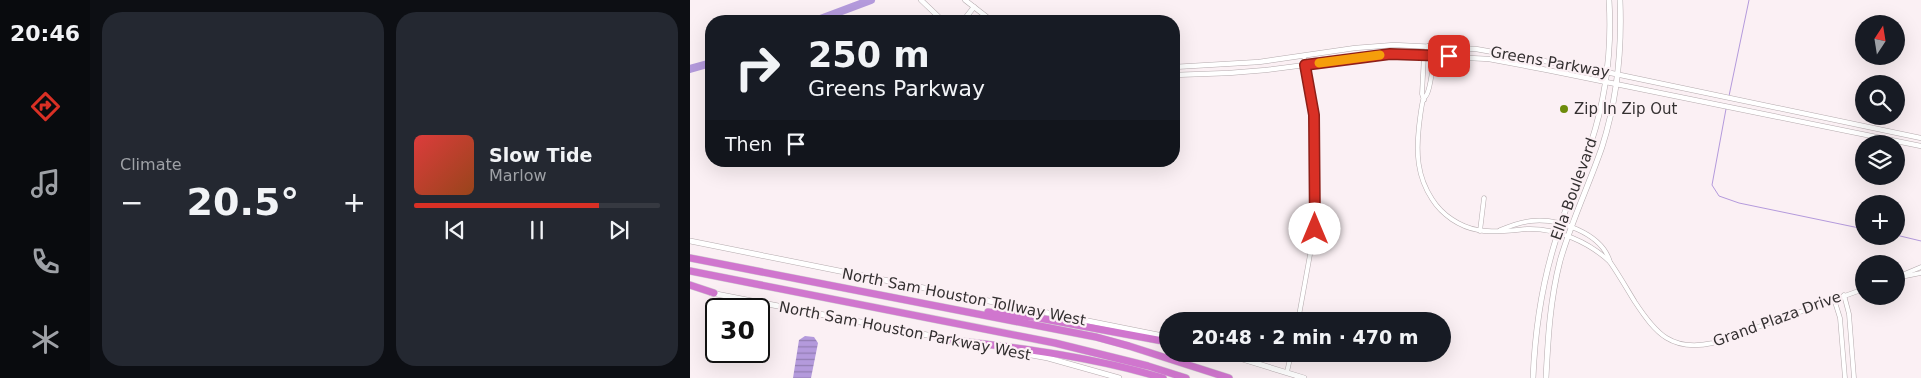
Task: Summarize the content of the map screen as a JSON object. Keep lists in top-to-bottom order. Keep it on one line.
{"streets":{"highway":["North Sam Houston Tollway West"],"main road":["Ella Boulevard","North Sam Houston Parkway West"],"street":["Greens Parkway","Grand Plaza Drive"]},"crossings":[["Greens Parkway","Ella Boulevard"],["Greens Parkway","Grand Plaza Drive"],["Ella Boulevard","Grand Plaza Drive"]],"places":["Zip In Zip Out"],"north":"top","page":{"tabs":"20:46","tile":"Climate","map_buttons":["+","−"],"turn":["250 m","Greens Parkway"],"then":"Then","song":["Slow Tide","Marlow"],"heat":["−","20.5°","+"],"limit":"30","trip":"20:48 · 2 min · 470 m"}}
